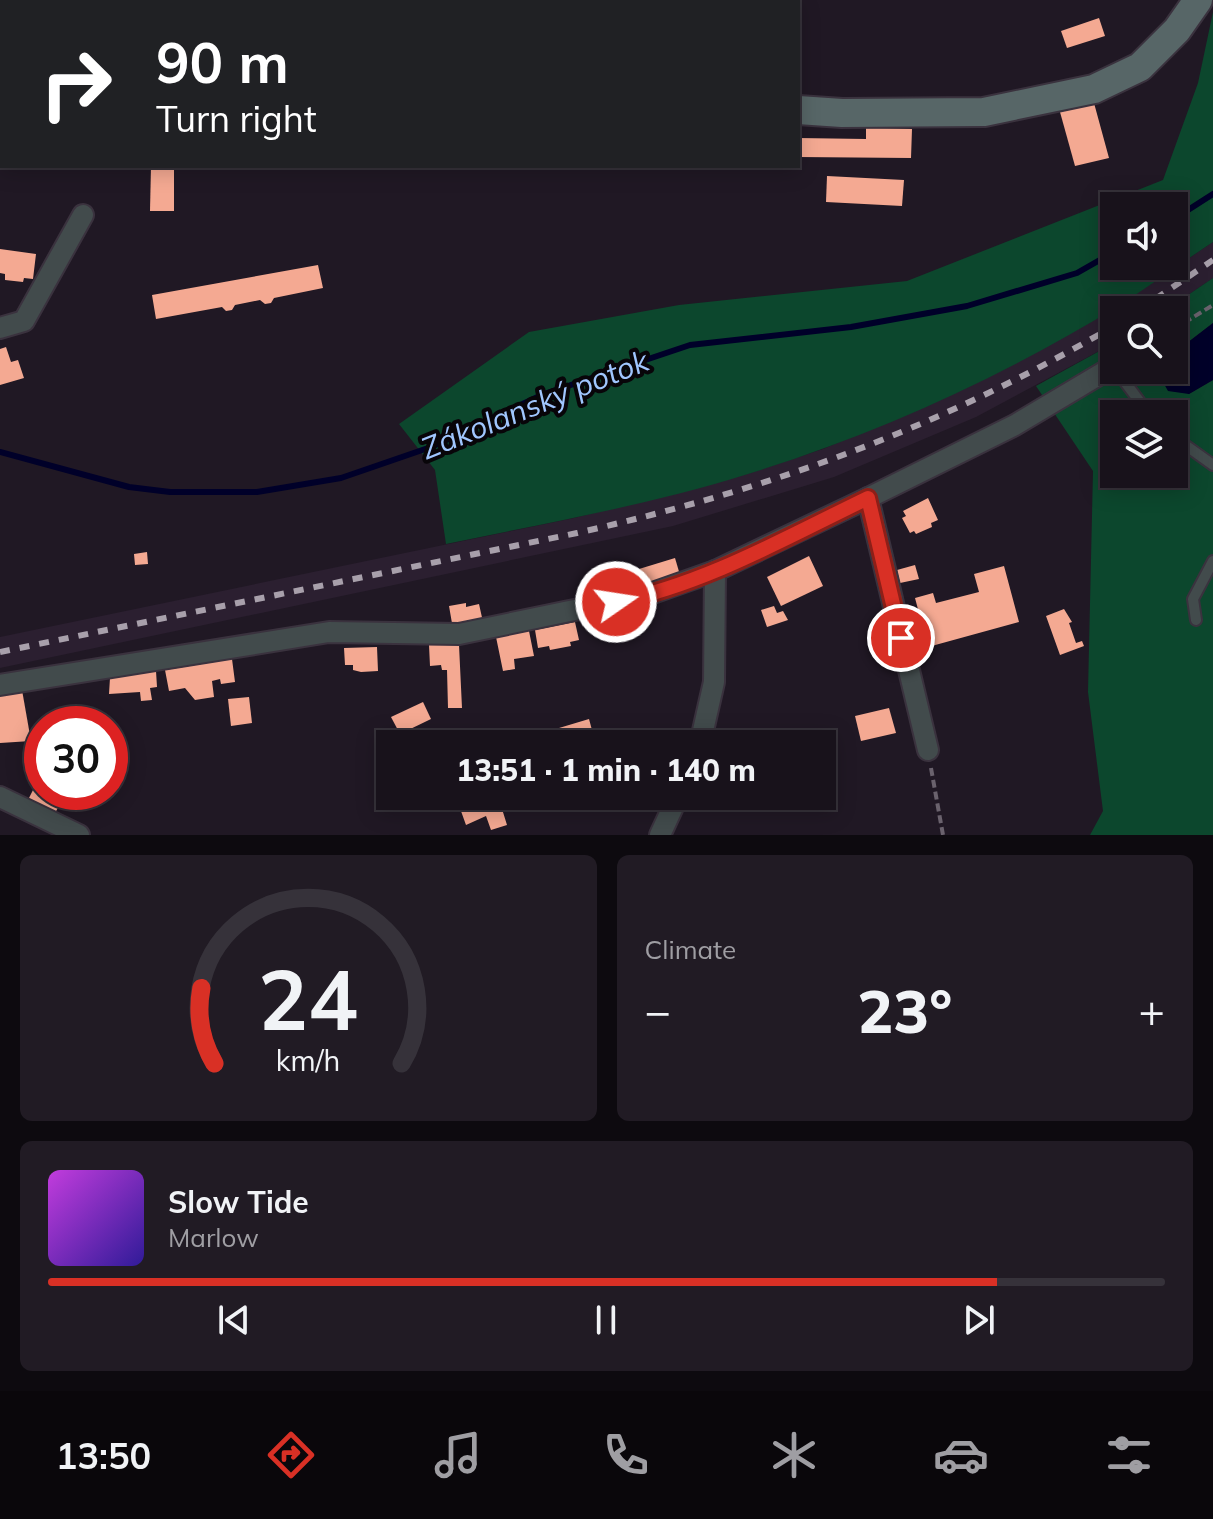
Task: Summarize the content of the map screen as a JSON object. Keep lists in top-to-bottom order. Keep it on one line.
{"water":["Zákolanský potok"],"page":{"turn":["90 m","Turn right"],"limit":"30","trip":"13:51 · 1 min · 140 m","tile":"Climate","heat":["−","23°","+"],"song":["Slow Tide","Marlow"],"tabs":"13:50","gauge":["24","km/h"]}}
